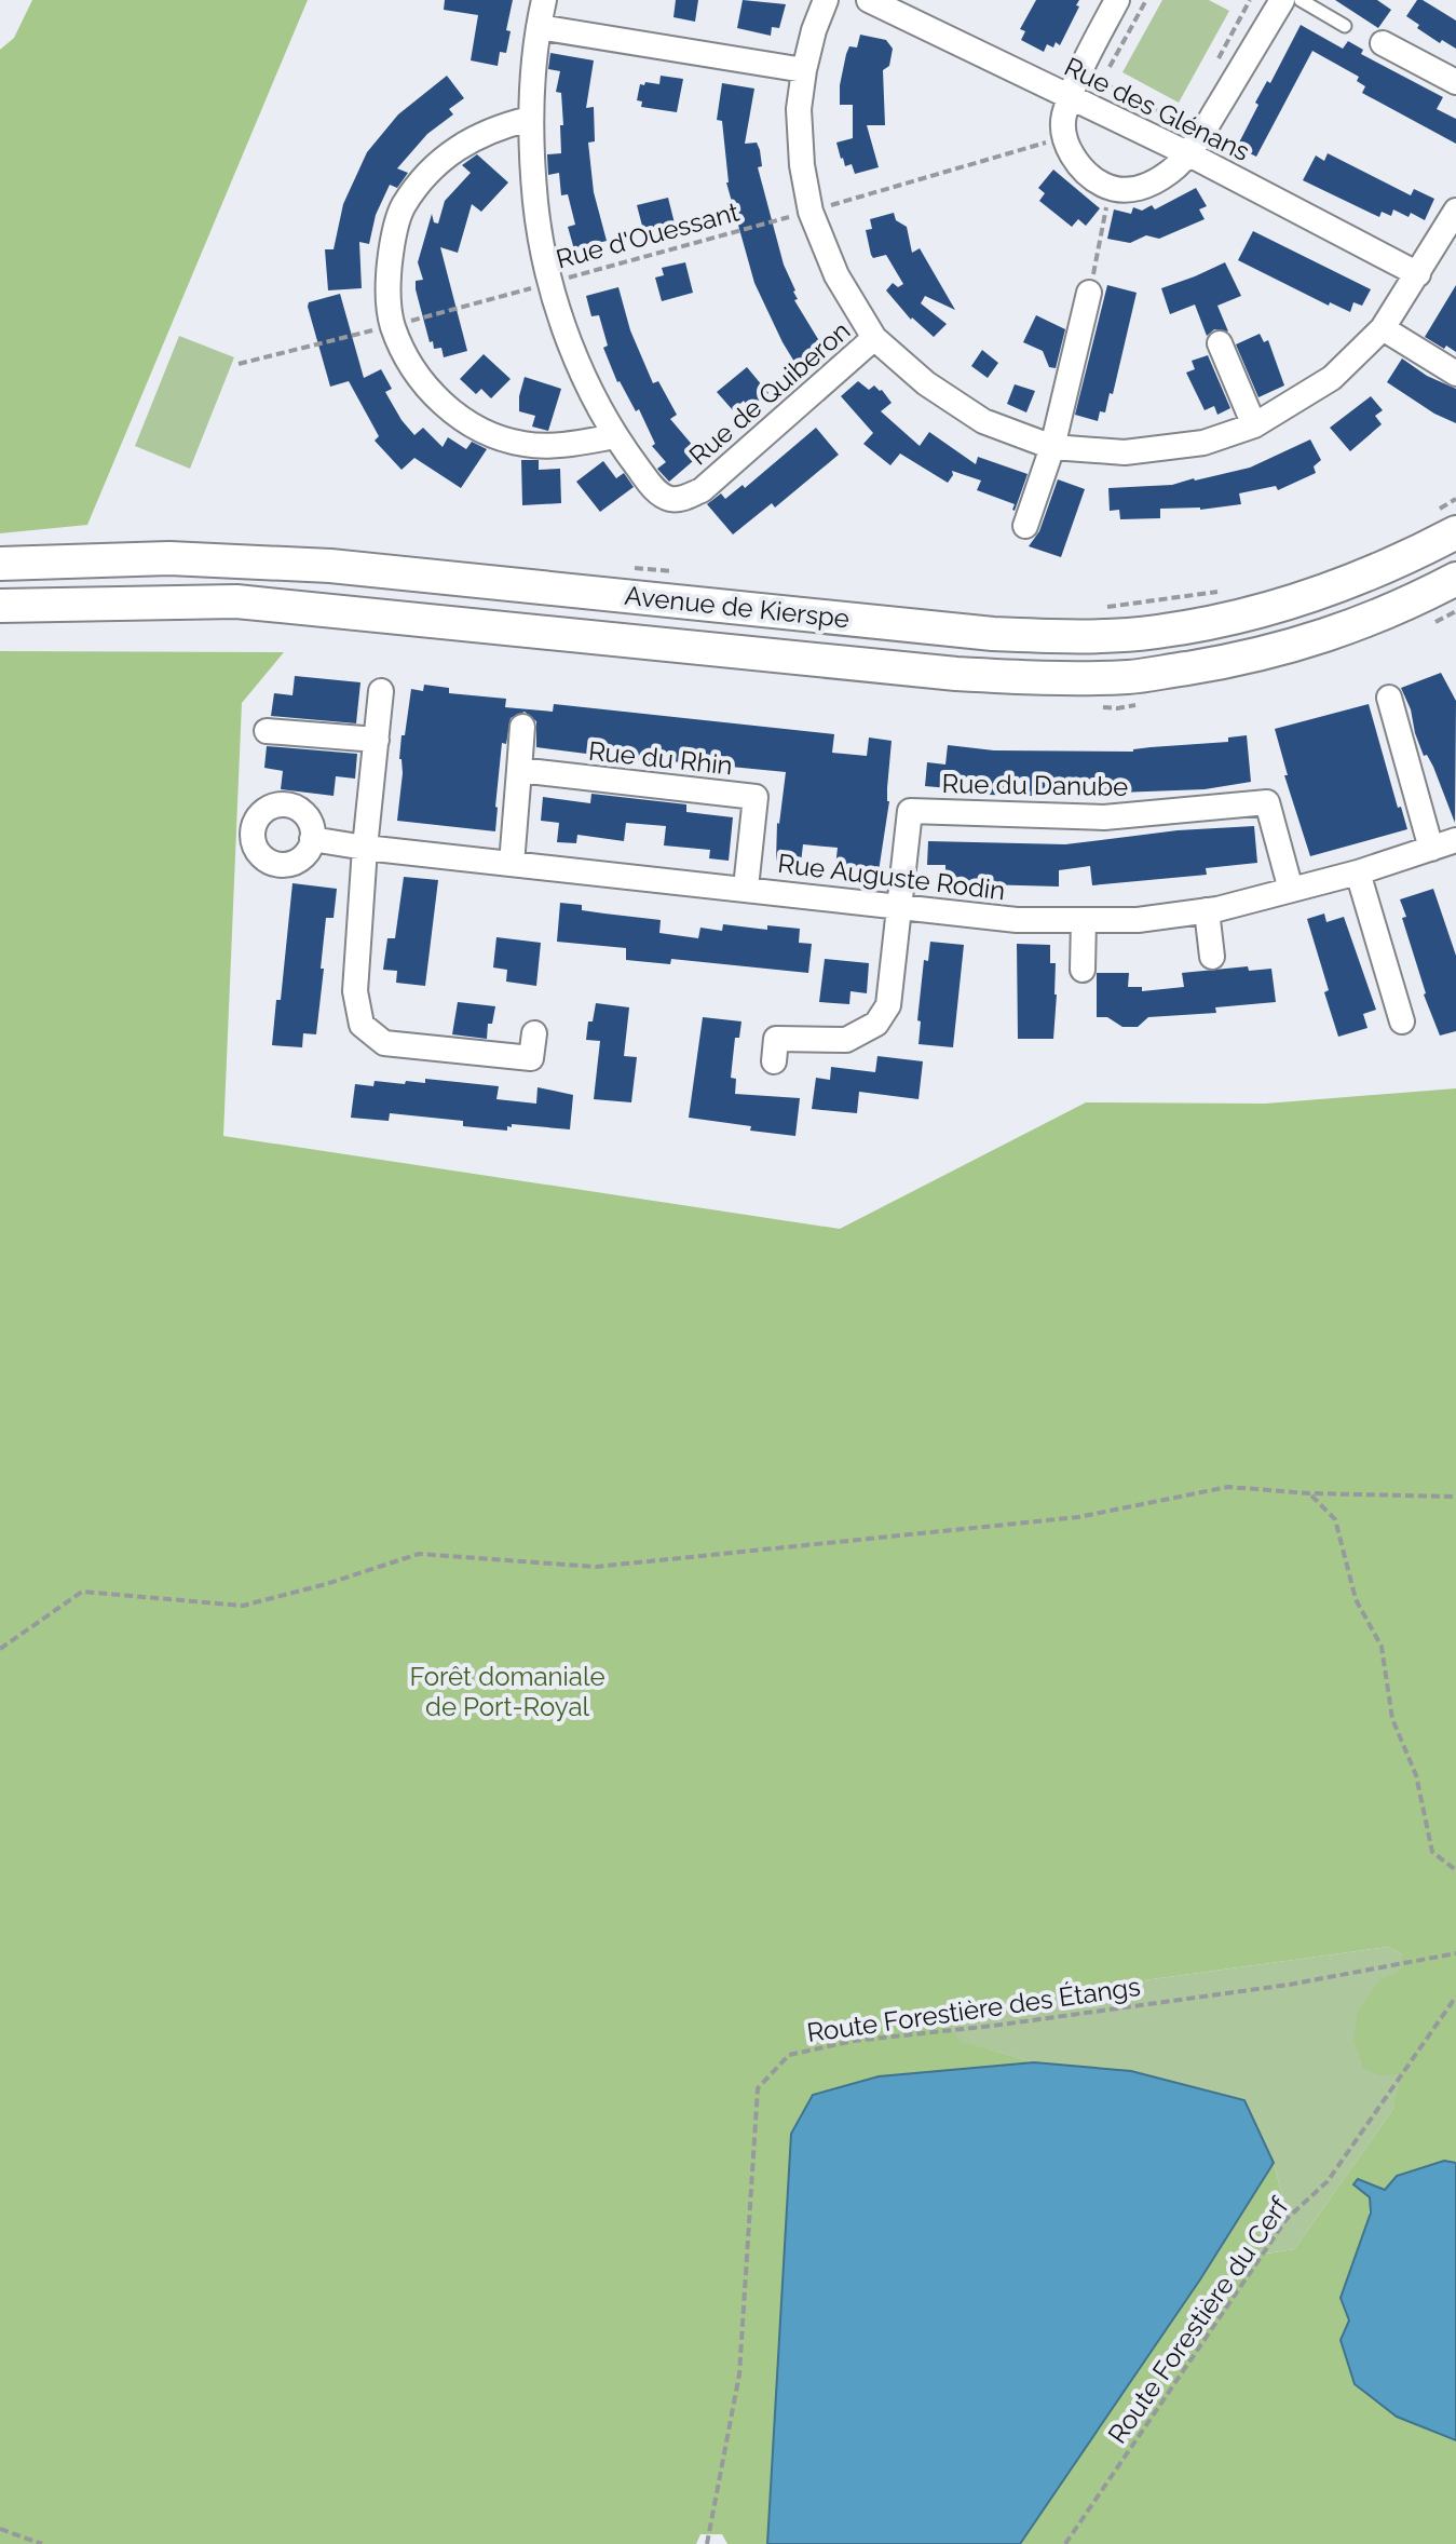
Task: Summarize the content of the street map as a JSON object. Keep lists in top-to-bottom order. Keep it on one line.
{"streets":{"main road":["Avenue de Kierspe"],"street":["Rue des Glénans","Rue de Quiberon","Rue du Rhin","Rue du Danube","Rue Auguste Rodin"],"path":["Rue d'Ouessant","Route Forestière des Étangs","Route Forestière du Cerf"]},"crossings":[["Rue d'Ouessant","Rue de Quiberon"],["Rue du Rhin","Rue Auguste Rodin"],["Rue du Danube","Rue Auguste Rodin"]],"parks":["Forêt domaniale de Port-Royal"]}
